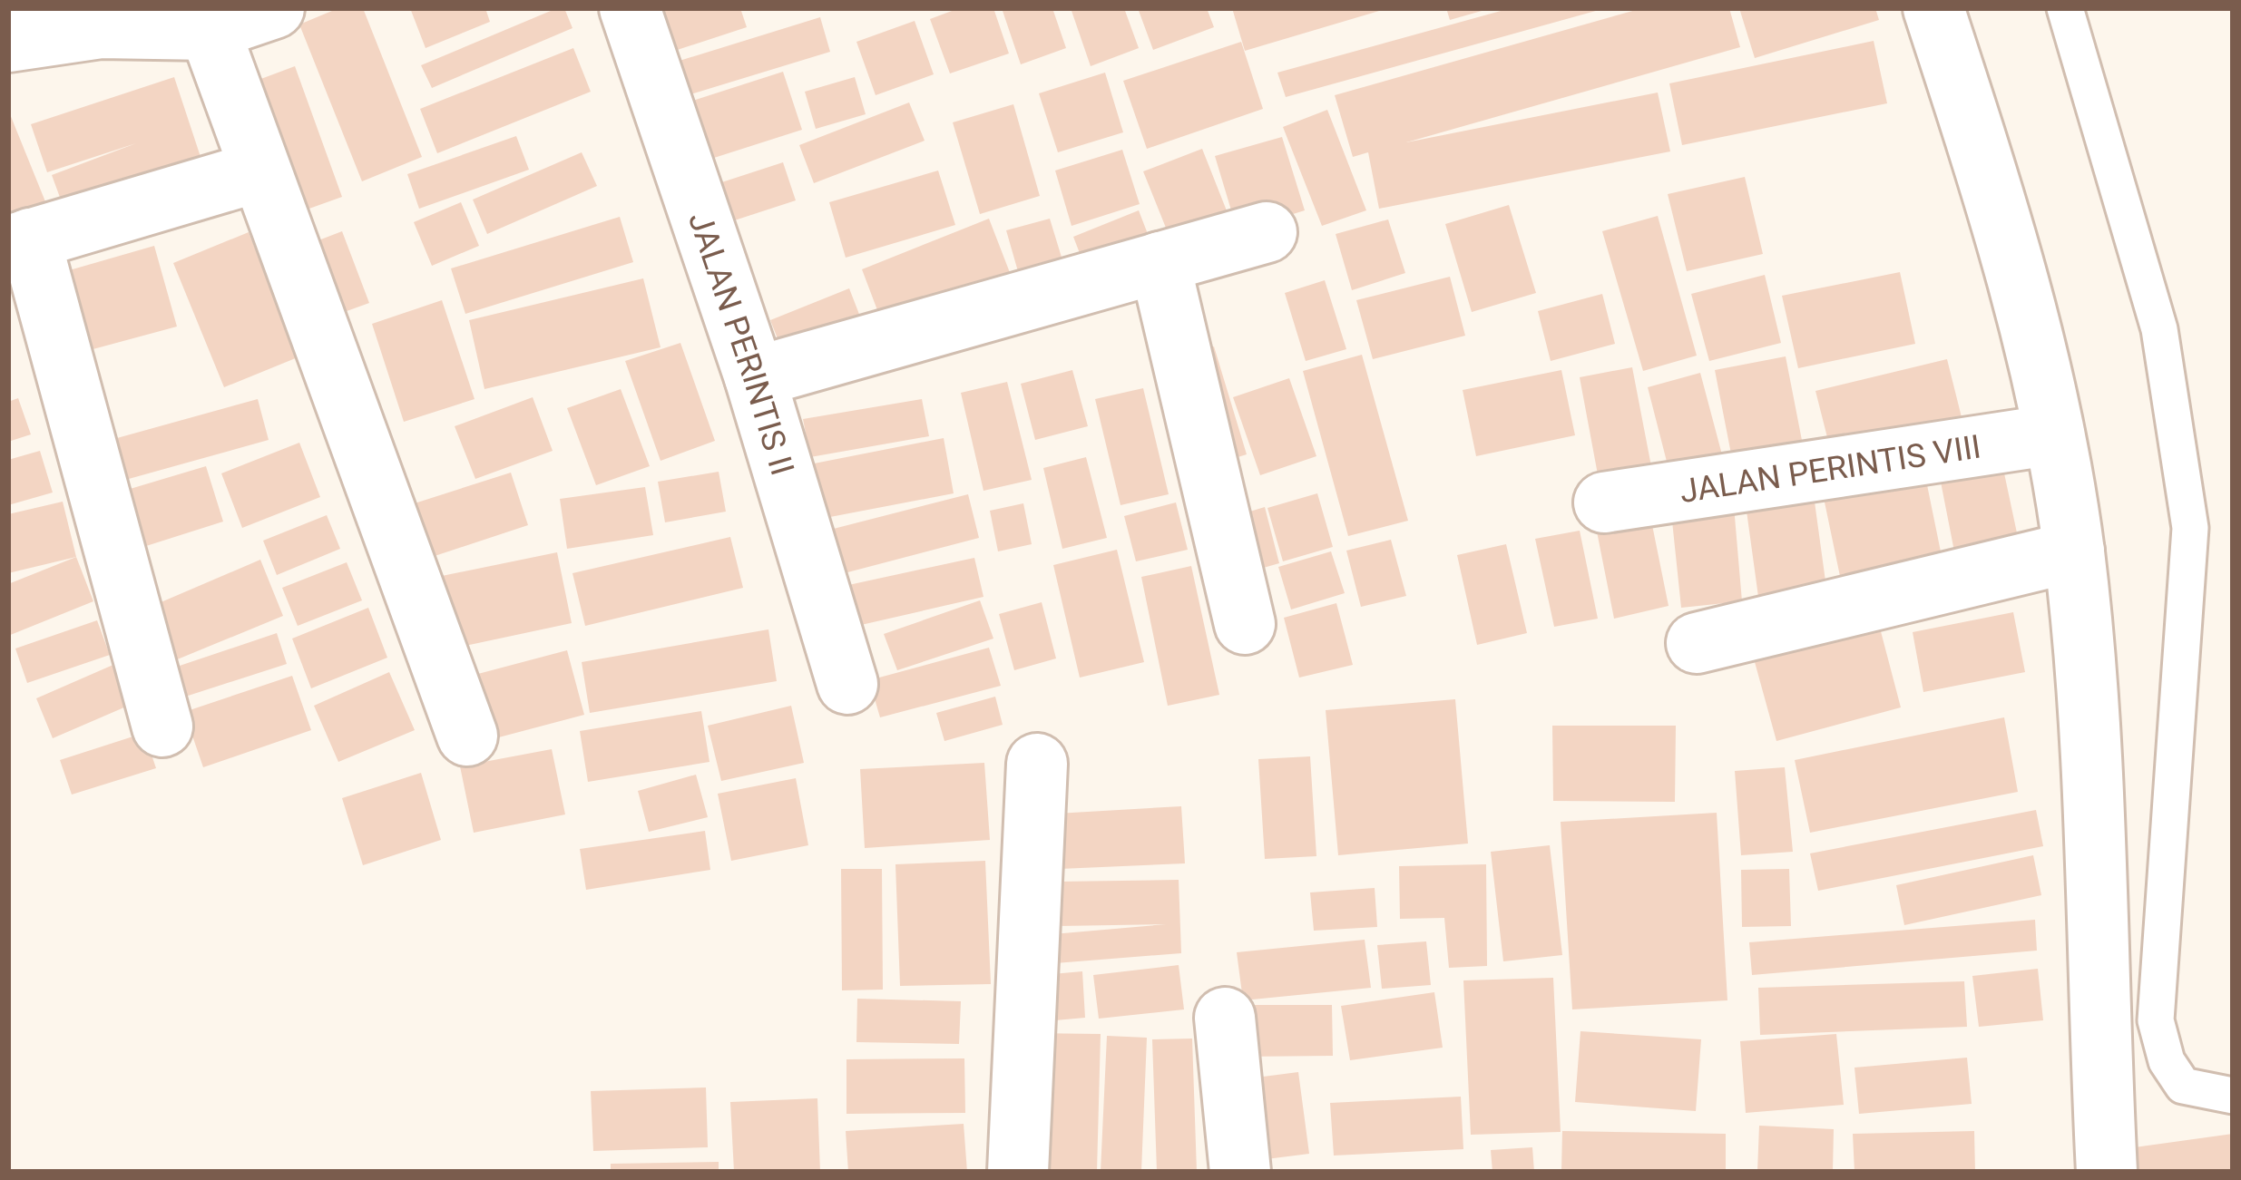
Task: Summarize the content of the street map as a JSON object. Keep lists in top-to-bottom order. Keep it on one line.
{"streets":{"street":["JALAN PERINTIS II","JALAN PERINTIS VIII"]}}
